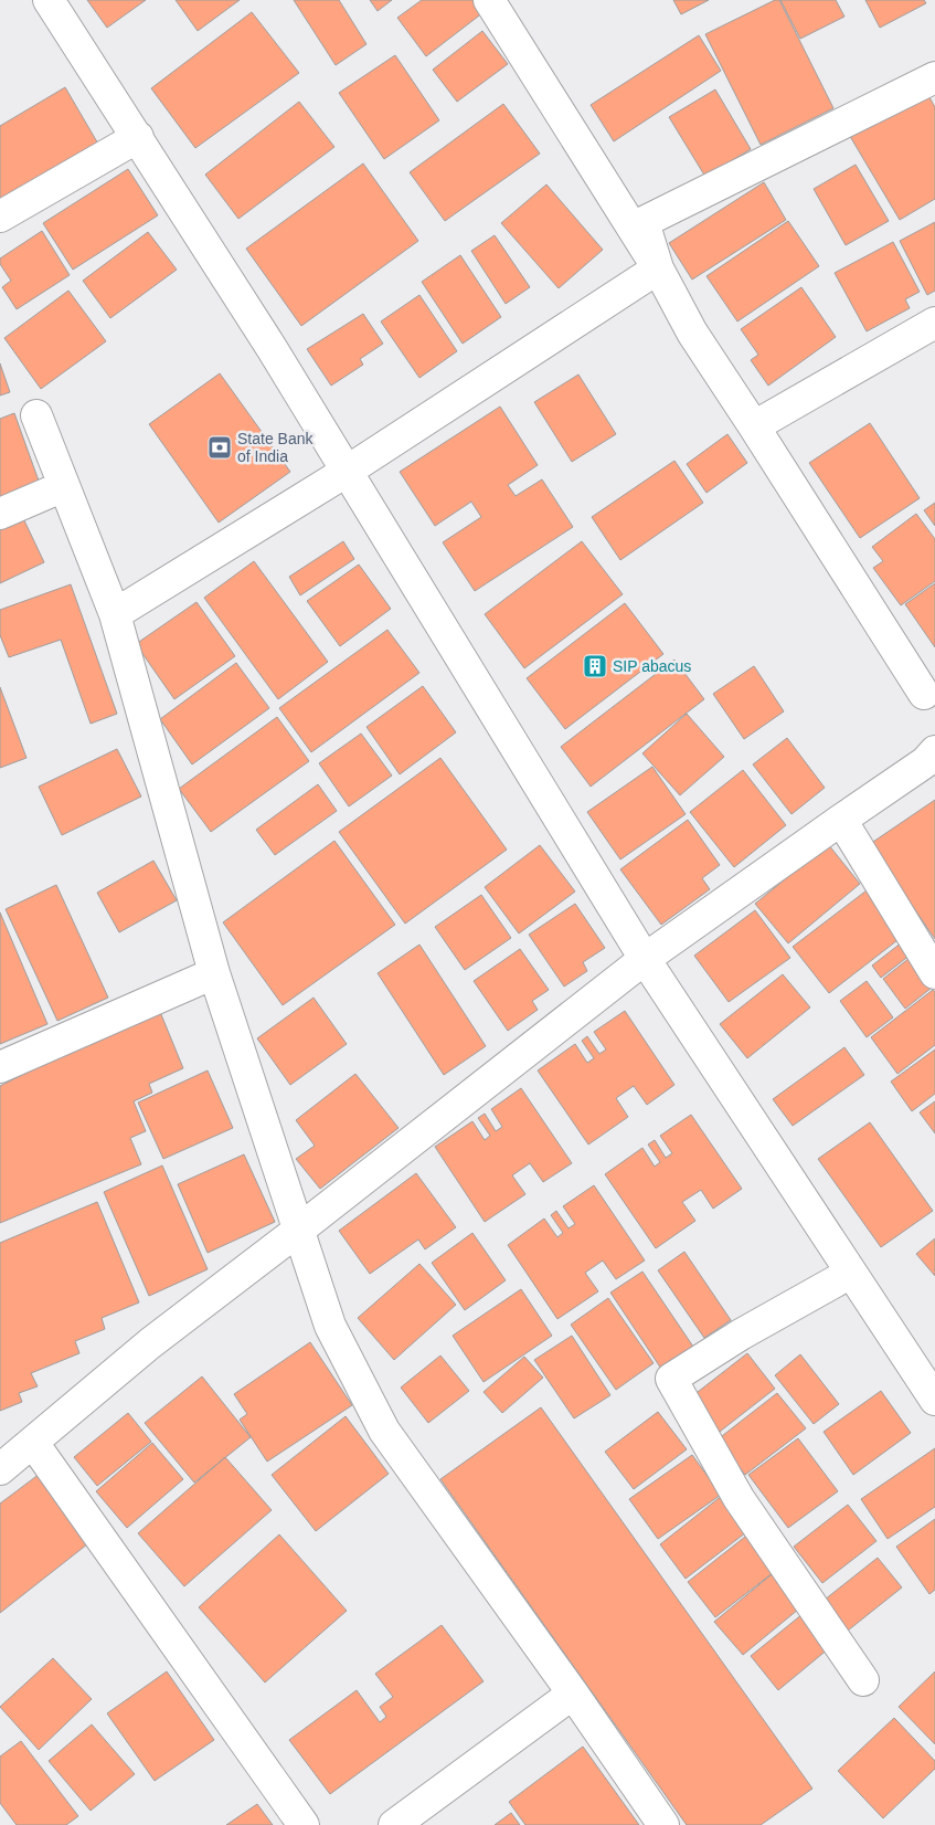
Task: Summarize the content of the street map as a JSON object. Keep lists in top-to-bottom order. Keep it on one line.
{"places":{"bank":["State Bank of India"],"building":["SIP abacus"]}}
